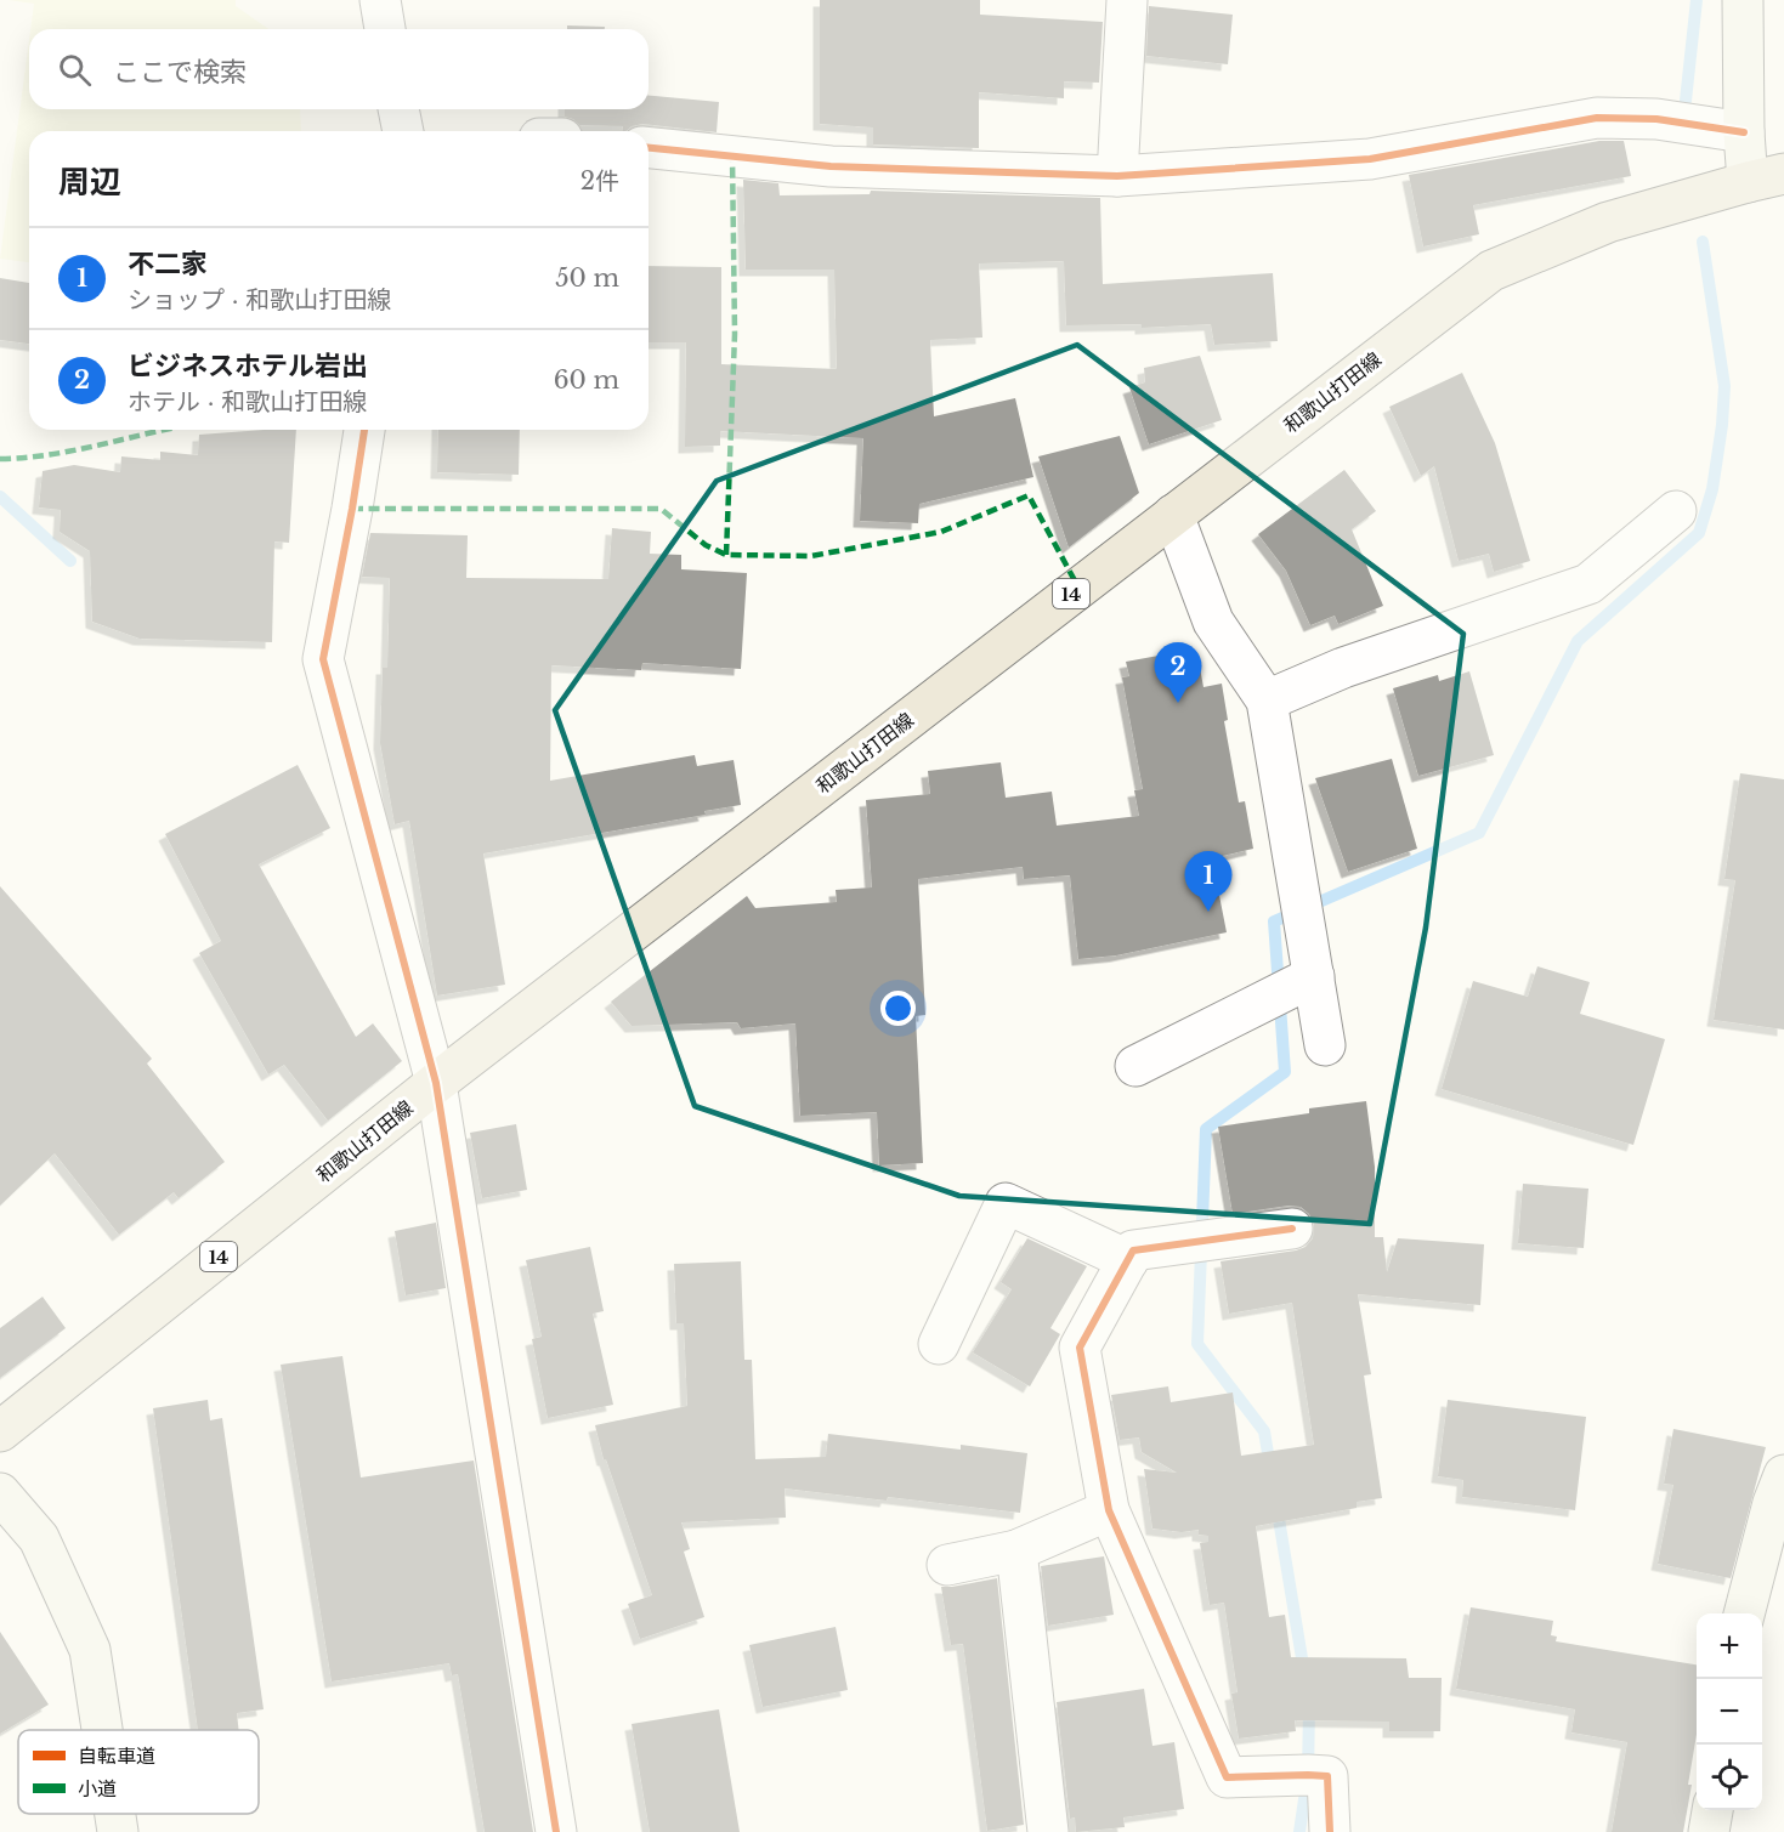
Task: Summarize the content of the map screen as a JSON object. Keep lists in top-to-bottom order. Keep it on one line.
{"streets":{"main road":["和歌山打田線","14"]},"legend":["自転車道","小道"],"page":{"search":"ここで検索","heading":["周辺","2件"],"list":[{"mark":"1","name":"不二家","note":"ショップ · 和歌山打田線","value":"50 m"},{"mark":"2","name":"ビジネスホテル岩出","note":"ホテル · 和歌山打田線","value":"60 m"}],"pins":["2","1"],"map_buttons":["+","−"]}}
